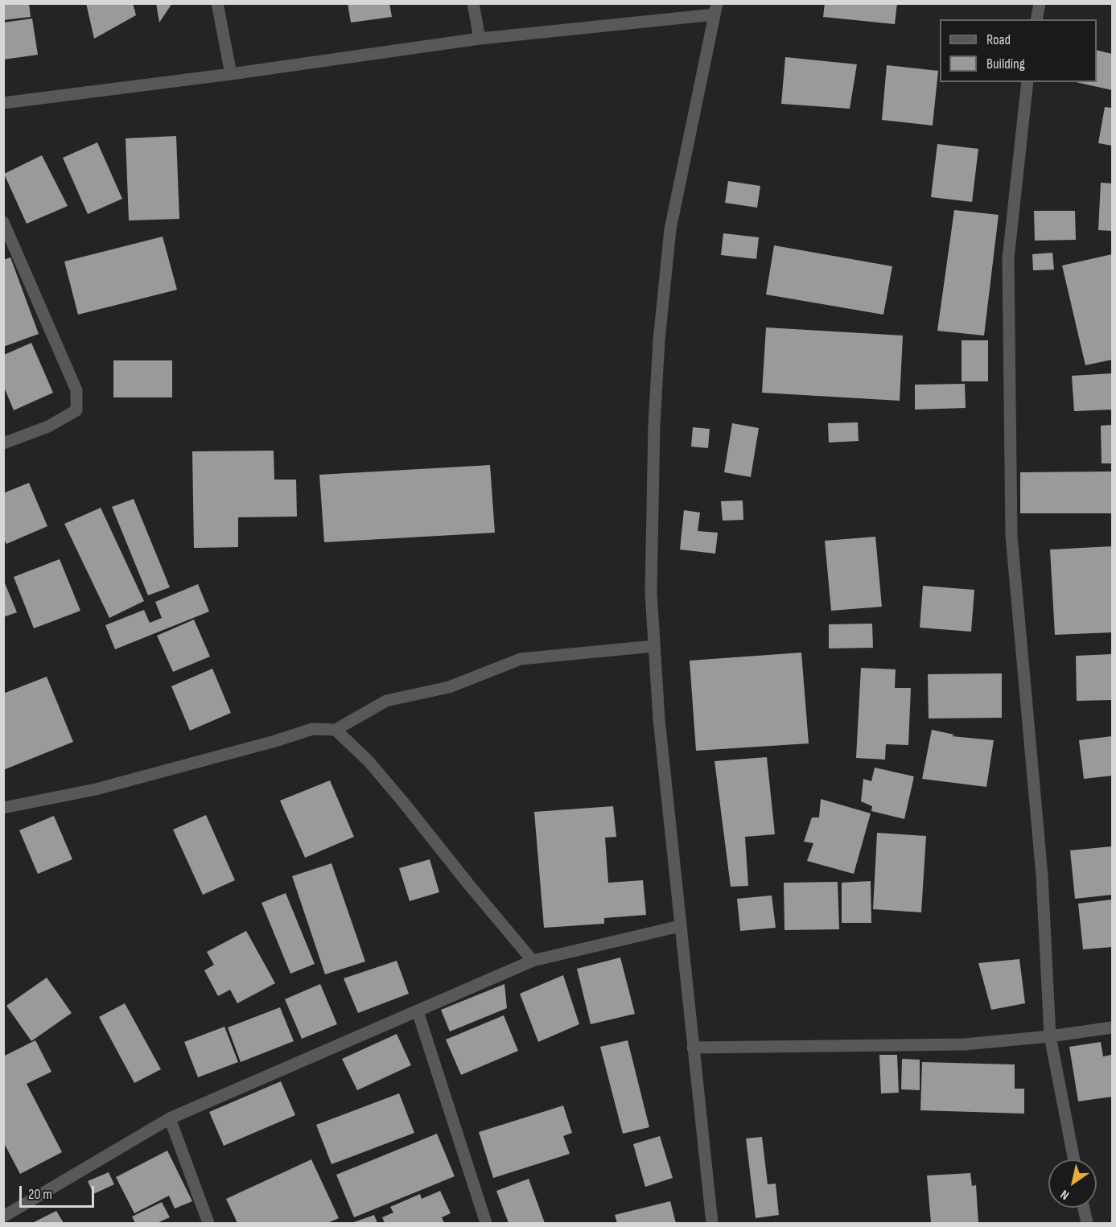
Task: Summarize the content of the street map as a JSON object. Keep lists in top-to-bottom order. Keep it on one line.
{"legend":["Road","Building"],"scale_bar":"20 m","north":"bottom left"}
